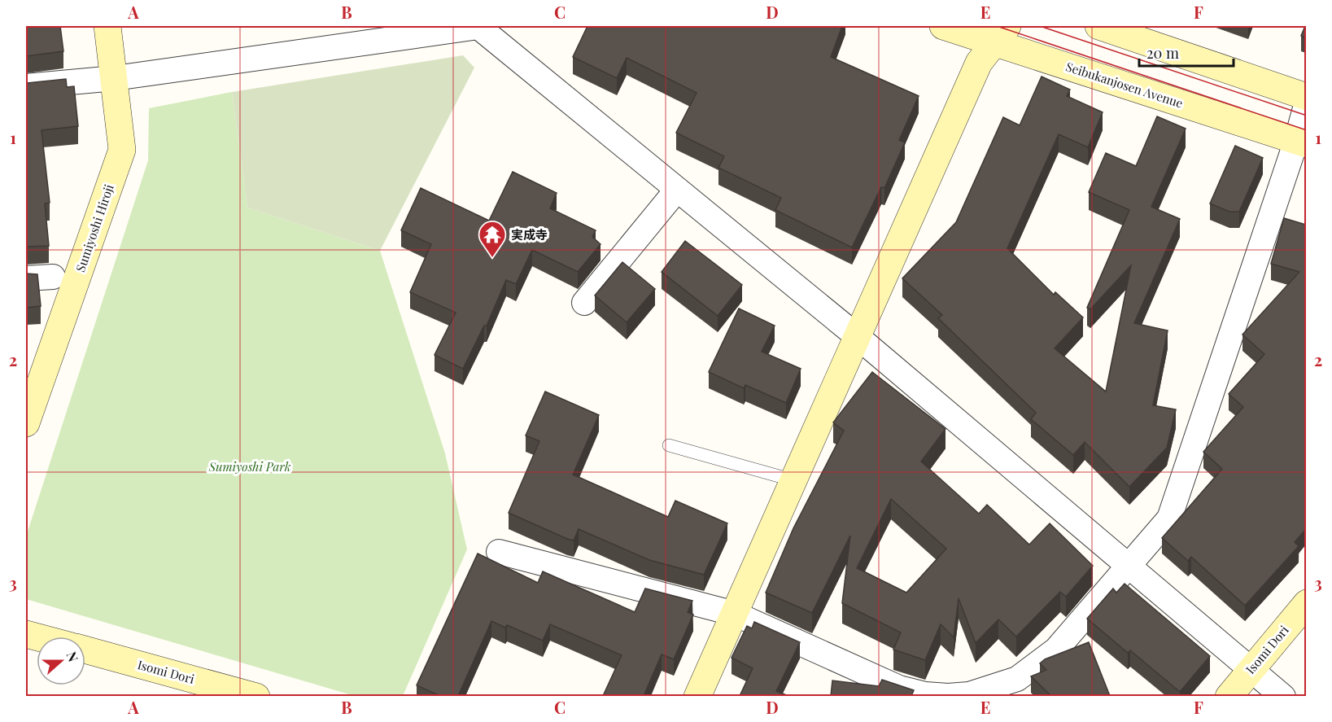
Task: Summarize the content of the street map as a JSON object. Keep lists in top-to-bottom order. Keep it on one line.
{"streets":{"street":["Seibukanjosen Avenue","Sumiyoshi Hiroji","Isomi Dori"]},"parks":["Sumiyoshi Park"],"places":{"temple":["実成寺"]},"scale_bar":"20 m","north":"right","grid":{"columns":["A","B","C","D","E","F"],"rows":["1","2","3"]}}
